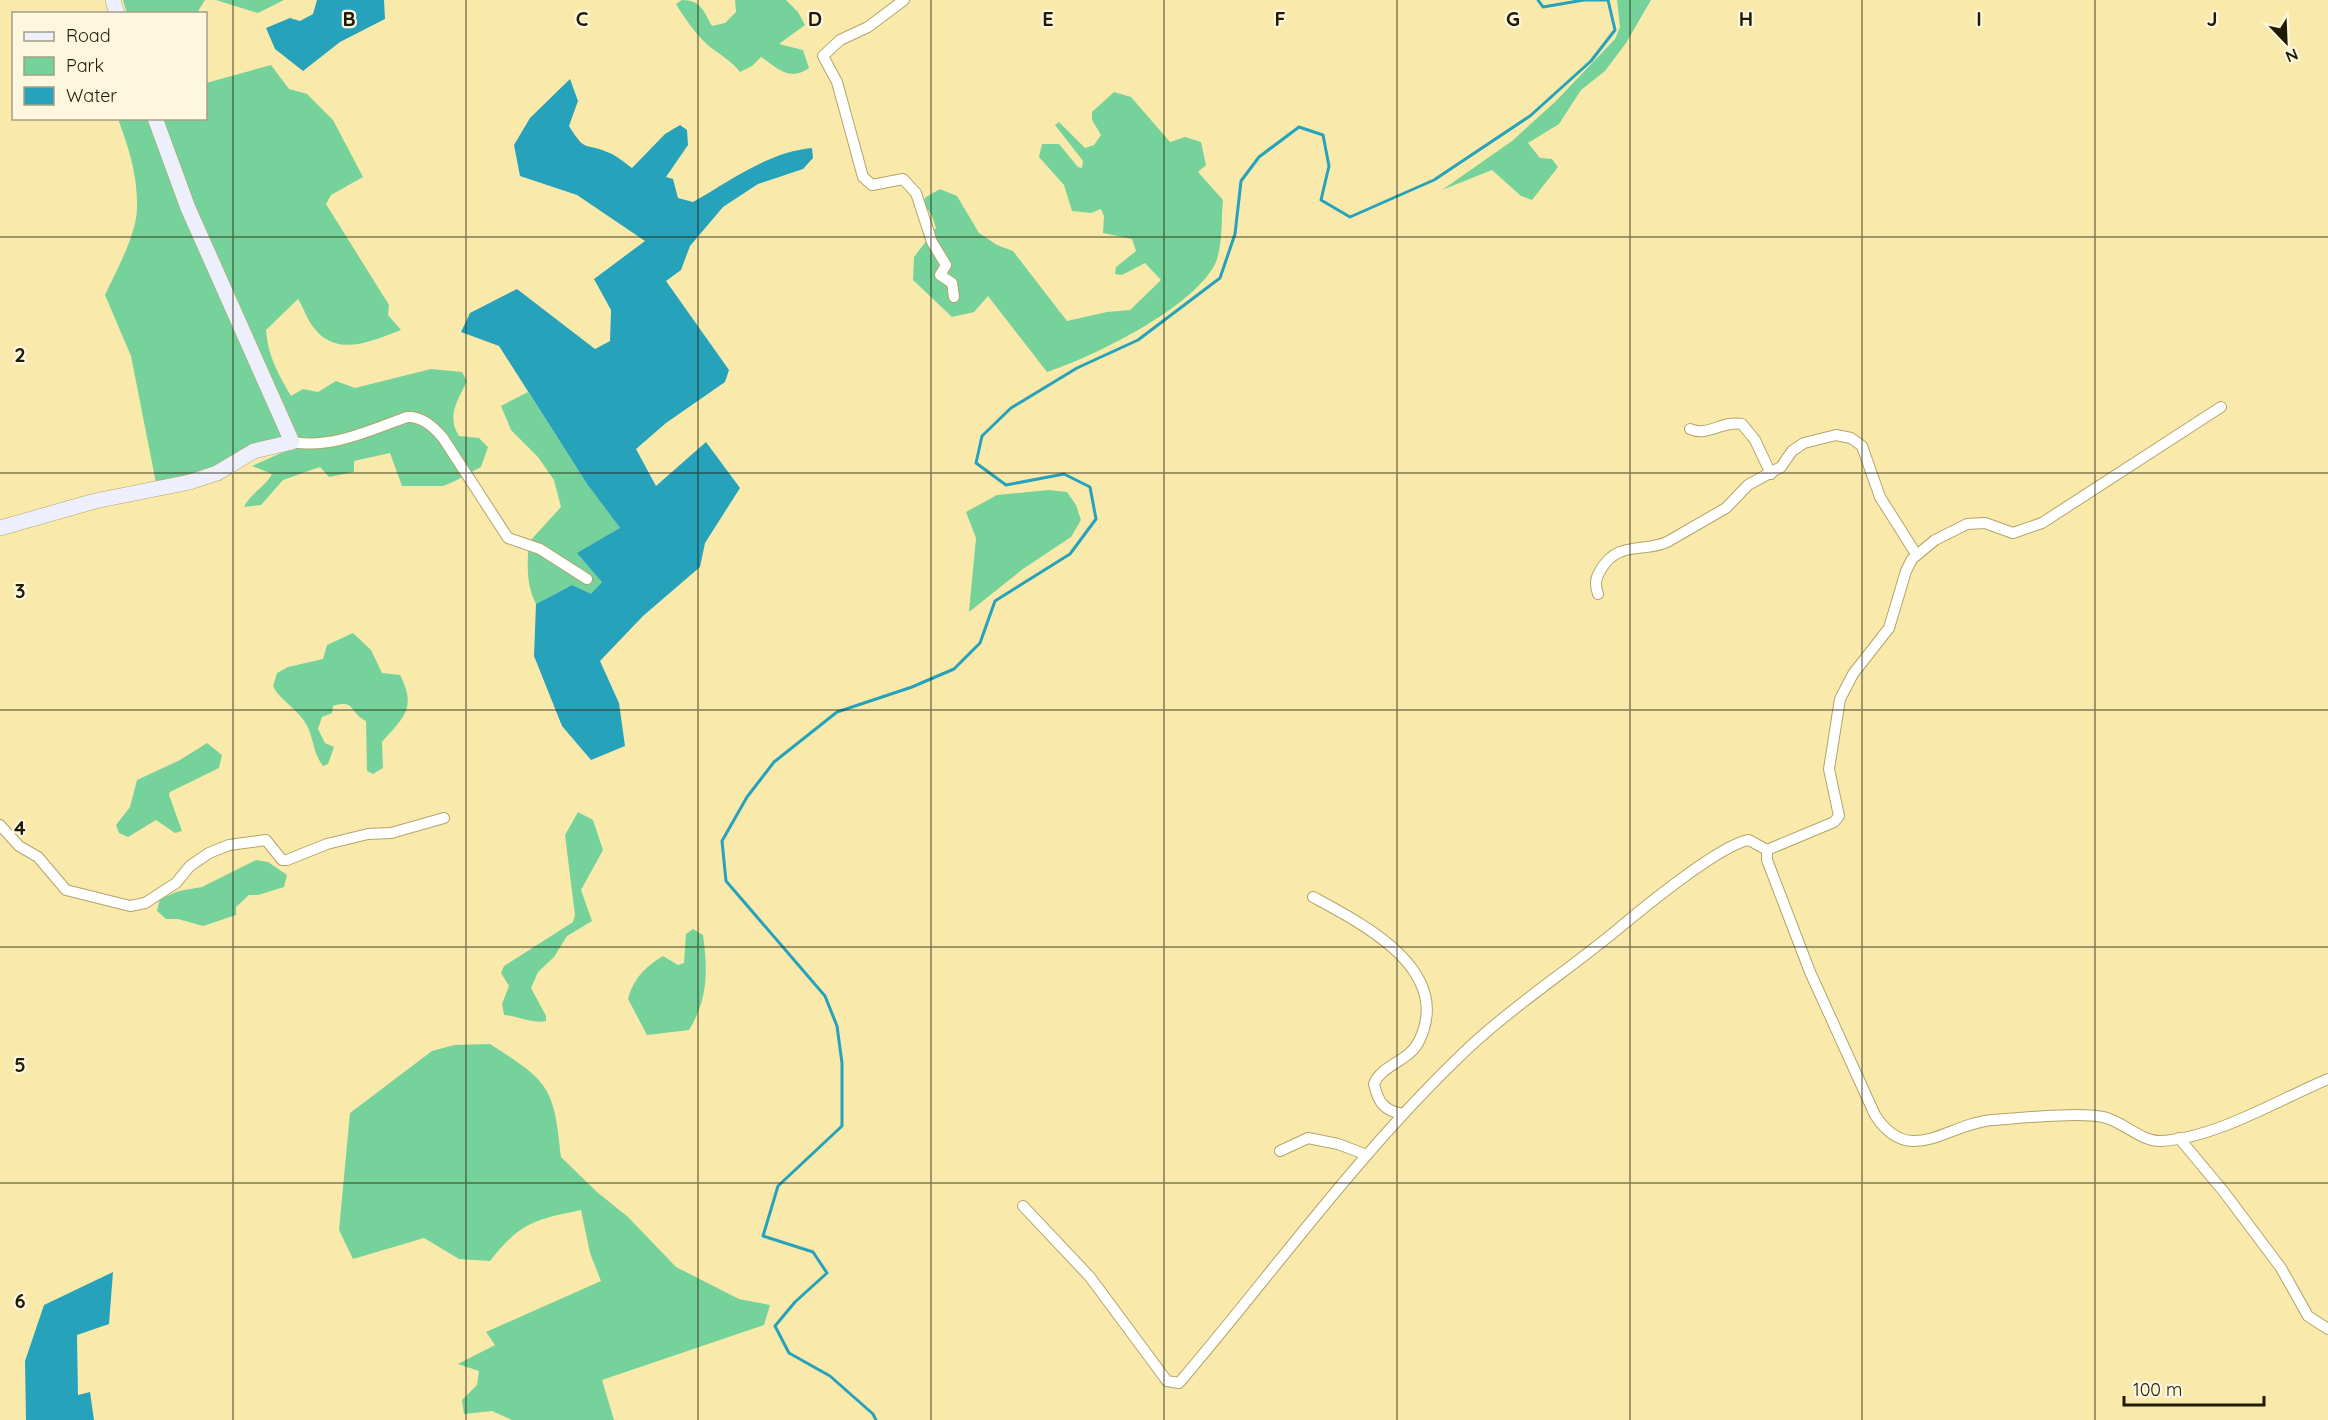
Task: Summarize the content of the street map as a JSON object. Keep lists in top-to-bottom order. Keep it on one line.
{"legend":["Road","Park","Water"],"scale_bar":"100 m","north":"bottom right","grid":{"columns":["B","C","D","E","F","G","H","I","J"],"rows":["2","3","4","5","6"]}}
